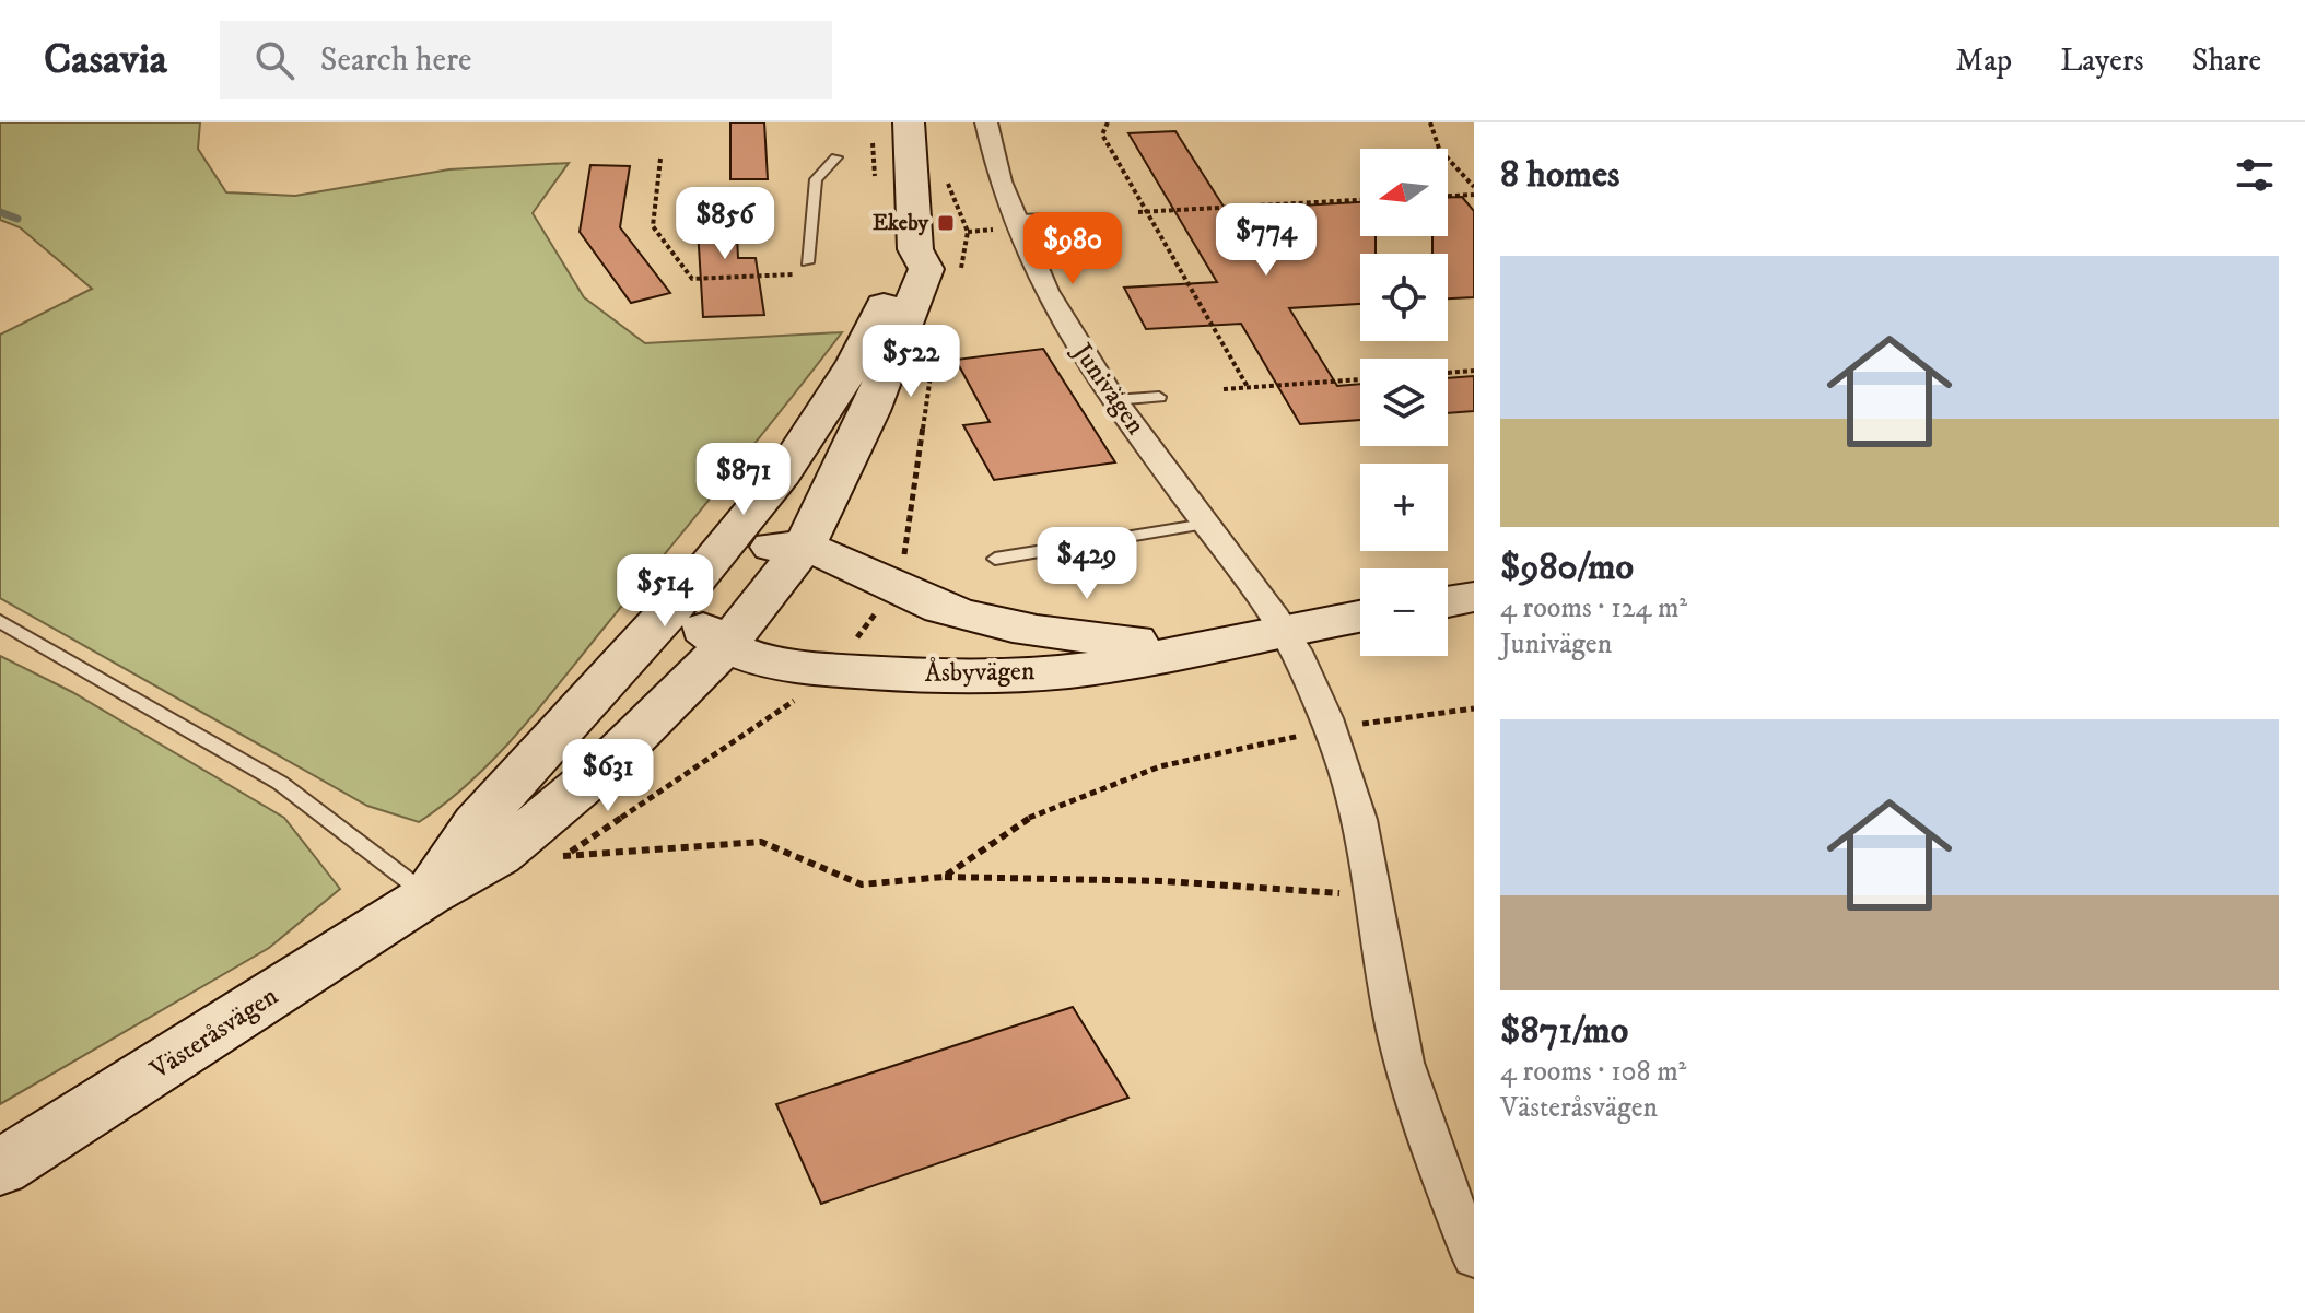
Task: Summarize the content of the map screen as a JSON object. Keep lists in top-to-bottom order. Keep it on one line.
{"streets":{"street":["Junivägen","Åsbyvägen","Västeråsvägen"]},"crossings":[["Junivägen","Åsbyvägen"],["Åsbyvägen","Västeråsvägen"]],"places":{"transit":["Ekeby"]},"north":"left","page":{"header":"Casavia","search":"Search here","nav":["Map","Layers","Share"],"heading":"8 homes","map_buttons":["+","−"],"price":["$856","$774","$980","$522","$871","$429","$514","$631"],"list":[{"name":"$980/mo","note":"4 rooms · 124 m² · Junivägen"},{"name":"$871/mo","note":"4 rooms · 108 m² · Västeråsvägen"}]}}
